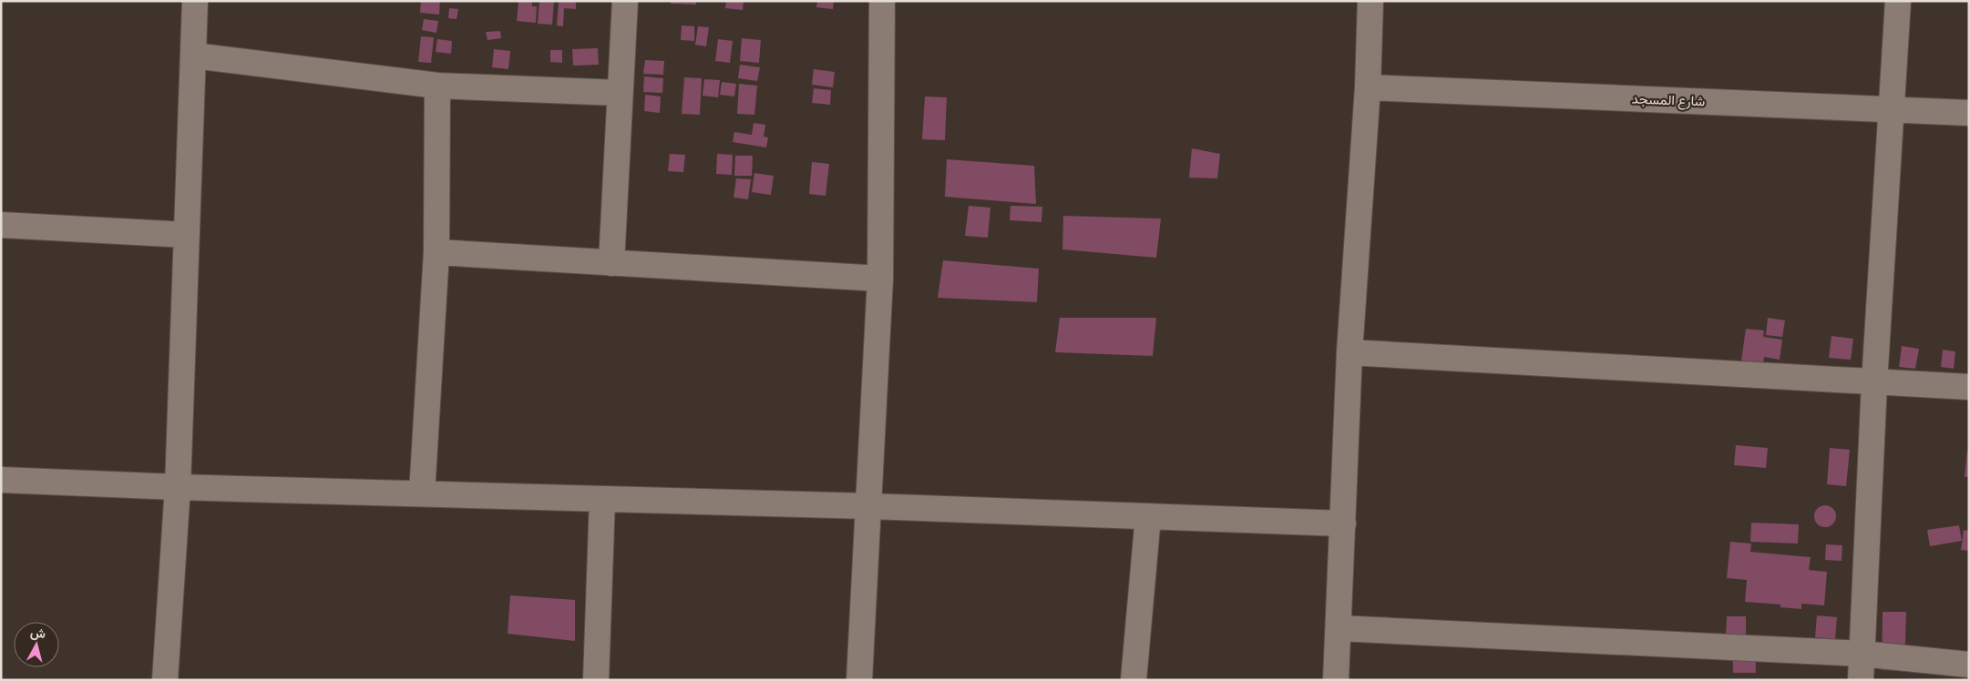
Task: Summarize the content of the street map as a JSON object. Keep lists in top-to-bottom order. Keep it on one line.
{"streets":{"street":["شارع المسجد"]},"north":"top"}
